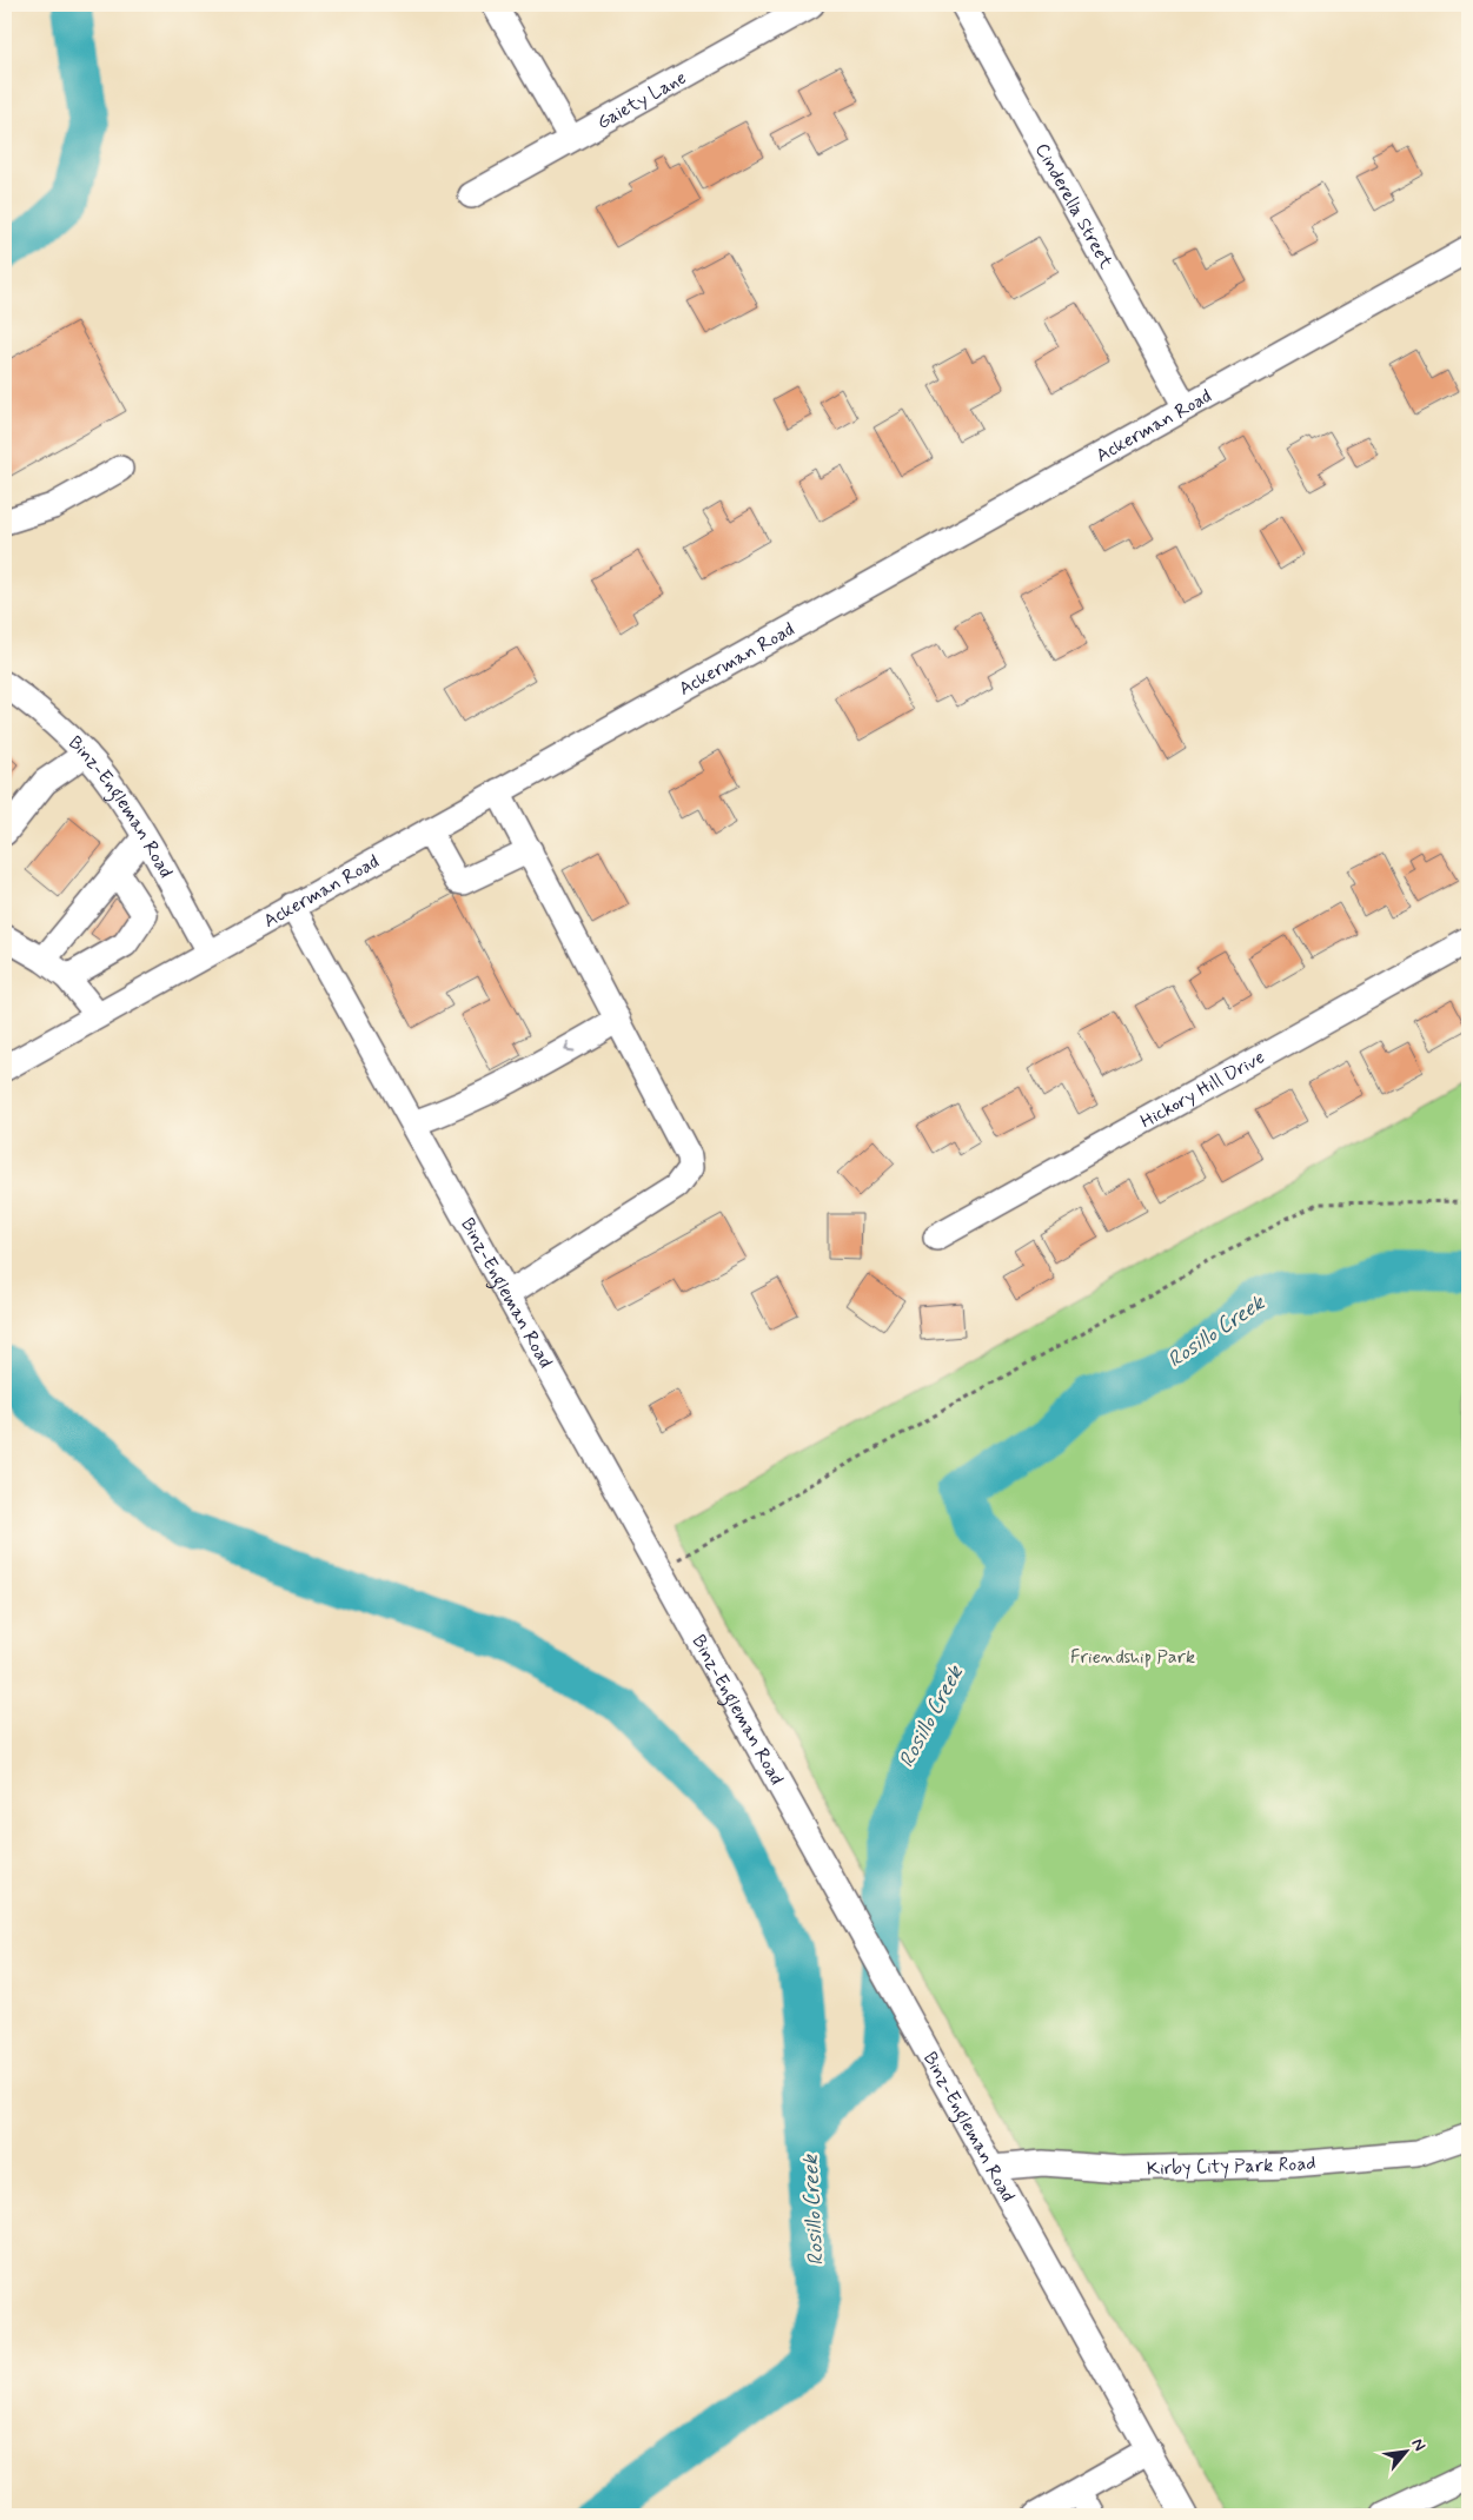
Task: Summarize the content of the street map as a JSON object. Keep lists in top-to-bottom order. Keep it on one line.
{"streets":{"street":["Gaiety Lane","Cinderella Street","Ackerman Road","Binz-Engleman Road","Hickory Hill Drive","Kirby City Park Road"]},"crossings":[["Cinderella Street","Ackerman Road"],["Ackerman Road","Binz-Engleman Road"],["Binz-Engleman Road","Kirby City Park Road"]],"water":["Rosillo Creek"],"parks":["Friendship Park"],"north":"top right"}
